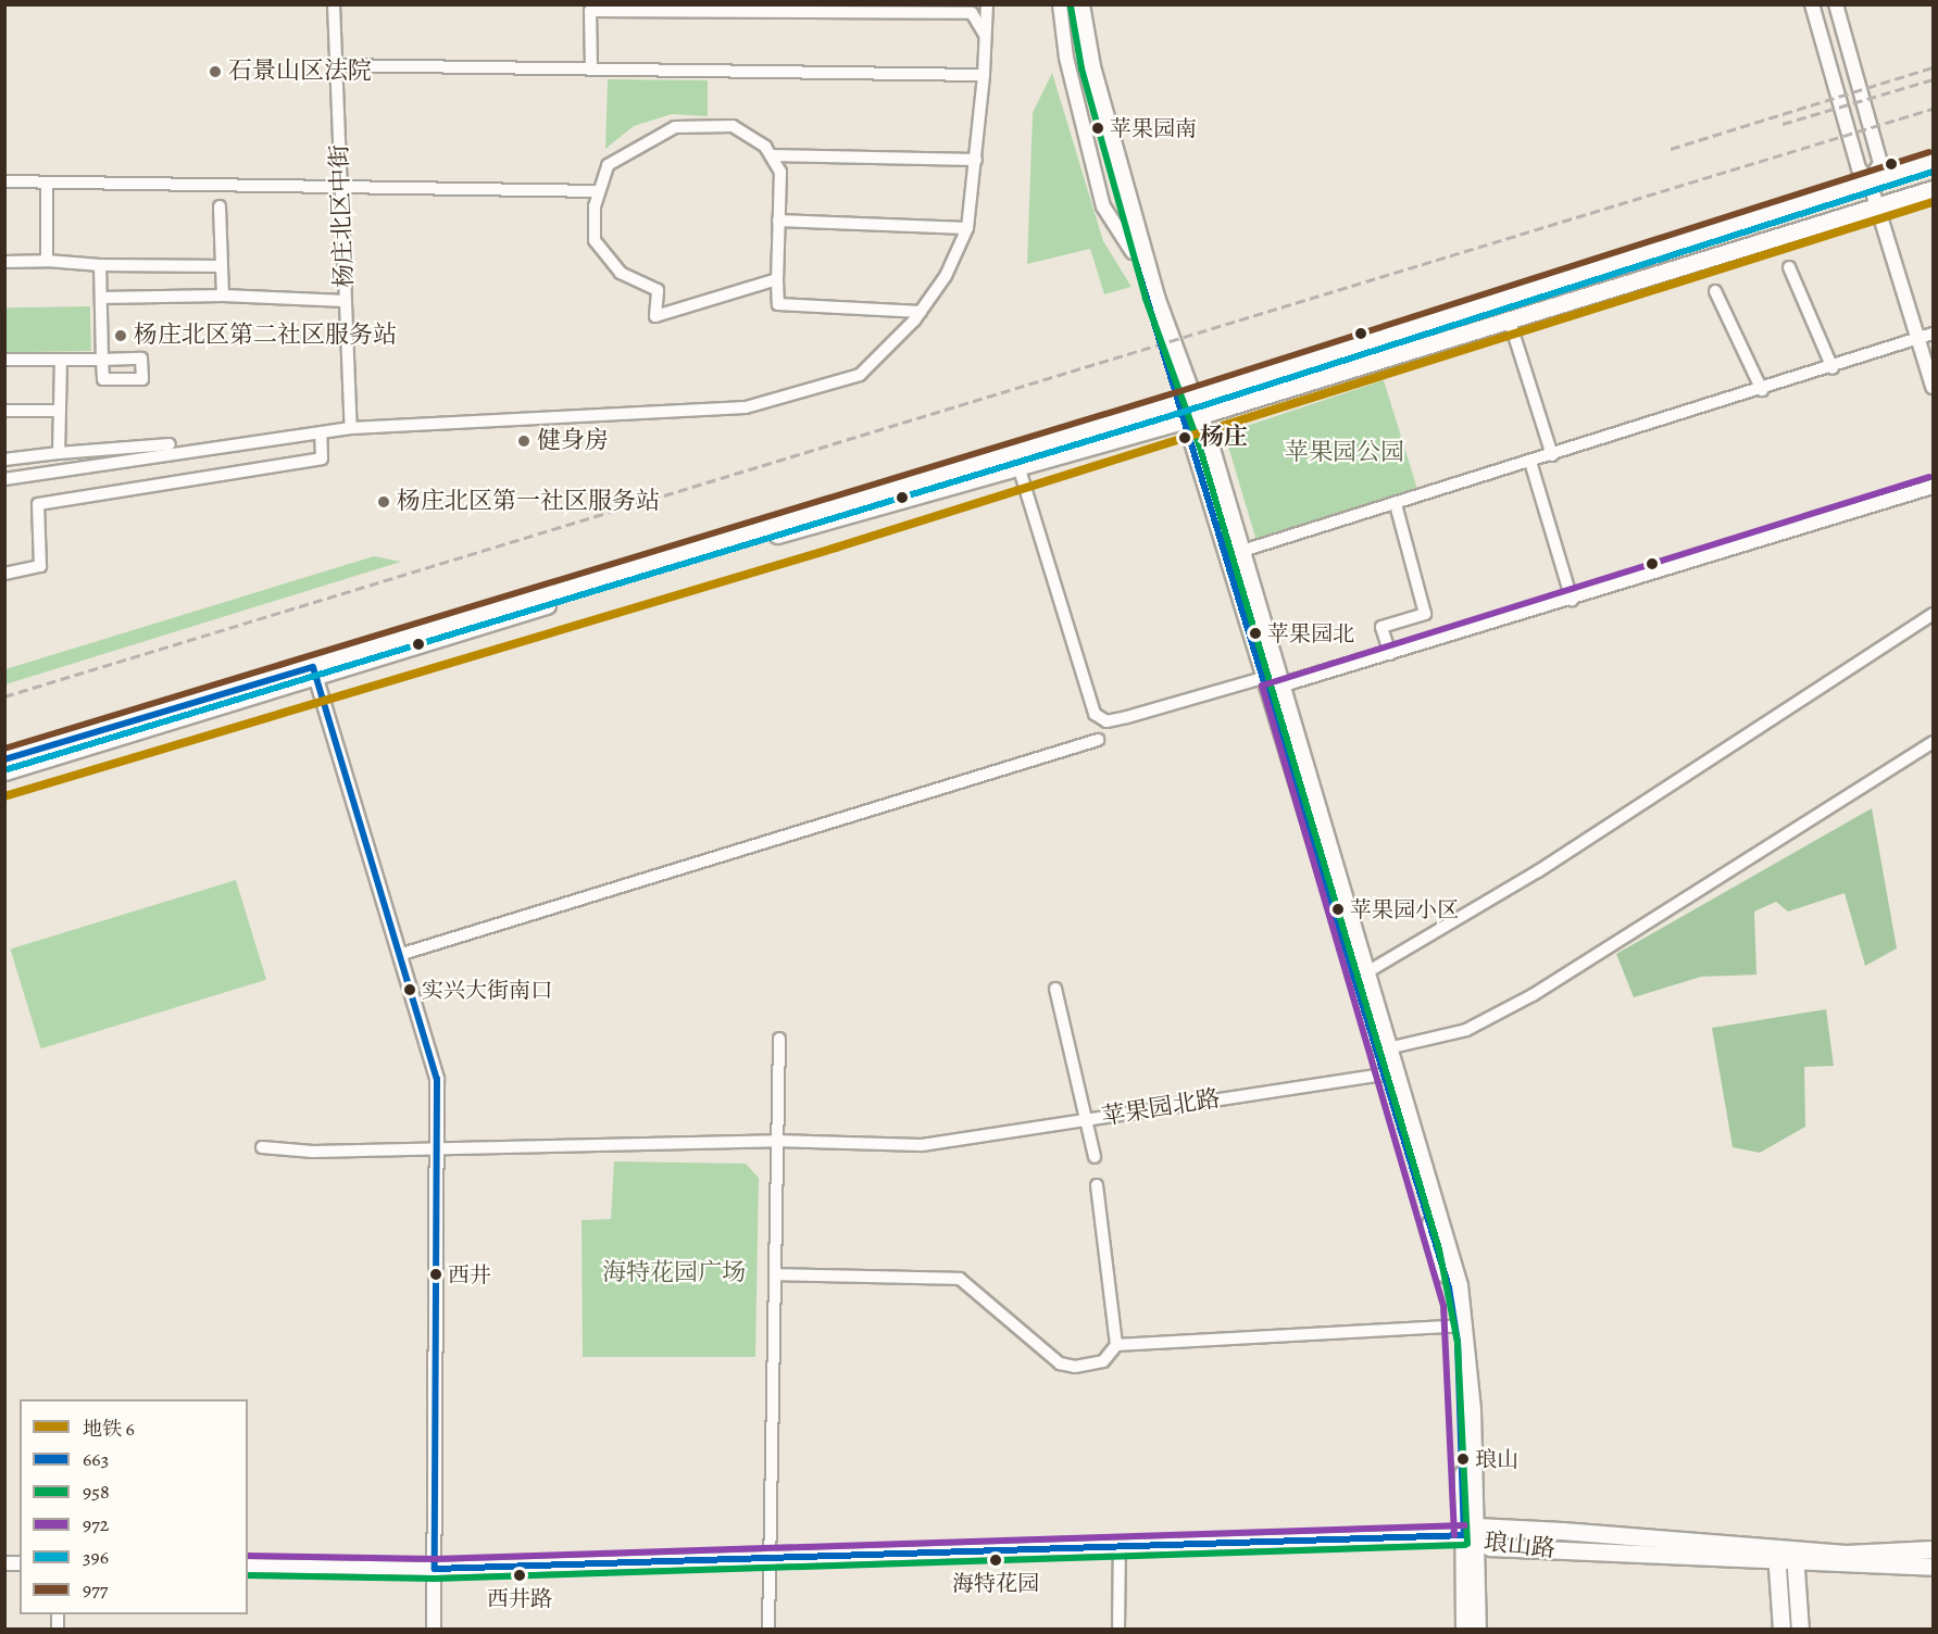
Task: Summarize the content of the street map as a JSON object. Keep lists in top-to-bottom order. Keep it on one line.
{"streets":{"main road":["琅山路"],"street":["杨庄北区中街","苹果园北路"]},"parks":["苹果园公园","海特花园广场"],"places":["石景山区法院","苹果园南","杨庄北区第二社区服务站","杨庄","健身房","杨庄北区第一社区服务站","苹果园北","苹果园小区","实兴大街南口","西井","琅山","海特花园","西井路"],"lines":["transit line 958","transit line 977","transit line 396","metro line 6","transit line 663","transit line 972"],"legend":["地铁 6","663","958","972","396","977"]}
